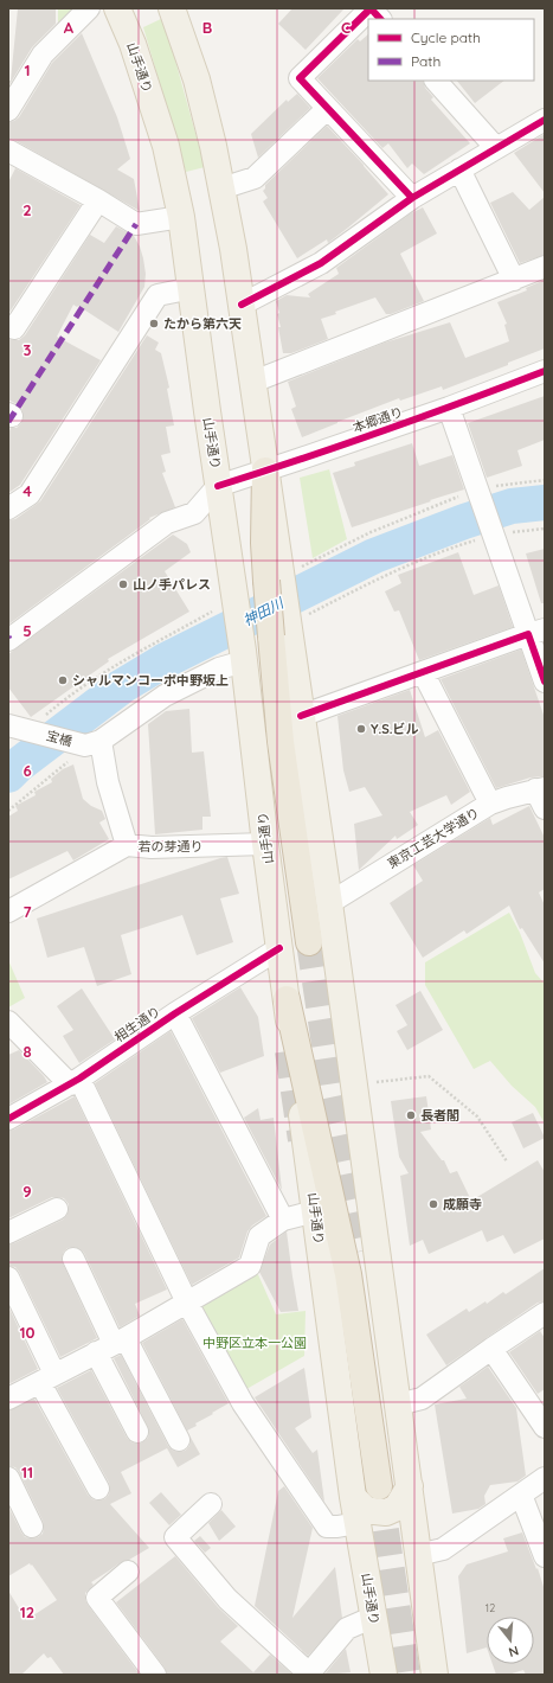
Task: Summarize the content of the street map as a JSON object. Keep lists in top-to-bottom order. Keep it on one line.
{"streets":{"main road":["山手通り"],"street":["本郷通り","宝橋","東京工芸大学通り","若の芽通り","相生通り"]},"crossings":[["山手通り","本郷通り"],["山手通り","若の芽通り"],["山手通り","相生通り"]],"water":["神田川"],"parks":["中野区立本一公園"],"places":["たから第六天","山ノ手パレス","シャルマンコーポ中野坂上","Y.S.ビル","長者閣","成願寺"],"house_numbers":["12"],"legend":["Cycle path","Path"],"north":"bottom","grid":{"columns":["A","B","C"],"rows":["1","2","3","4","5","6","7","8","9","10","11","12"]}}
